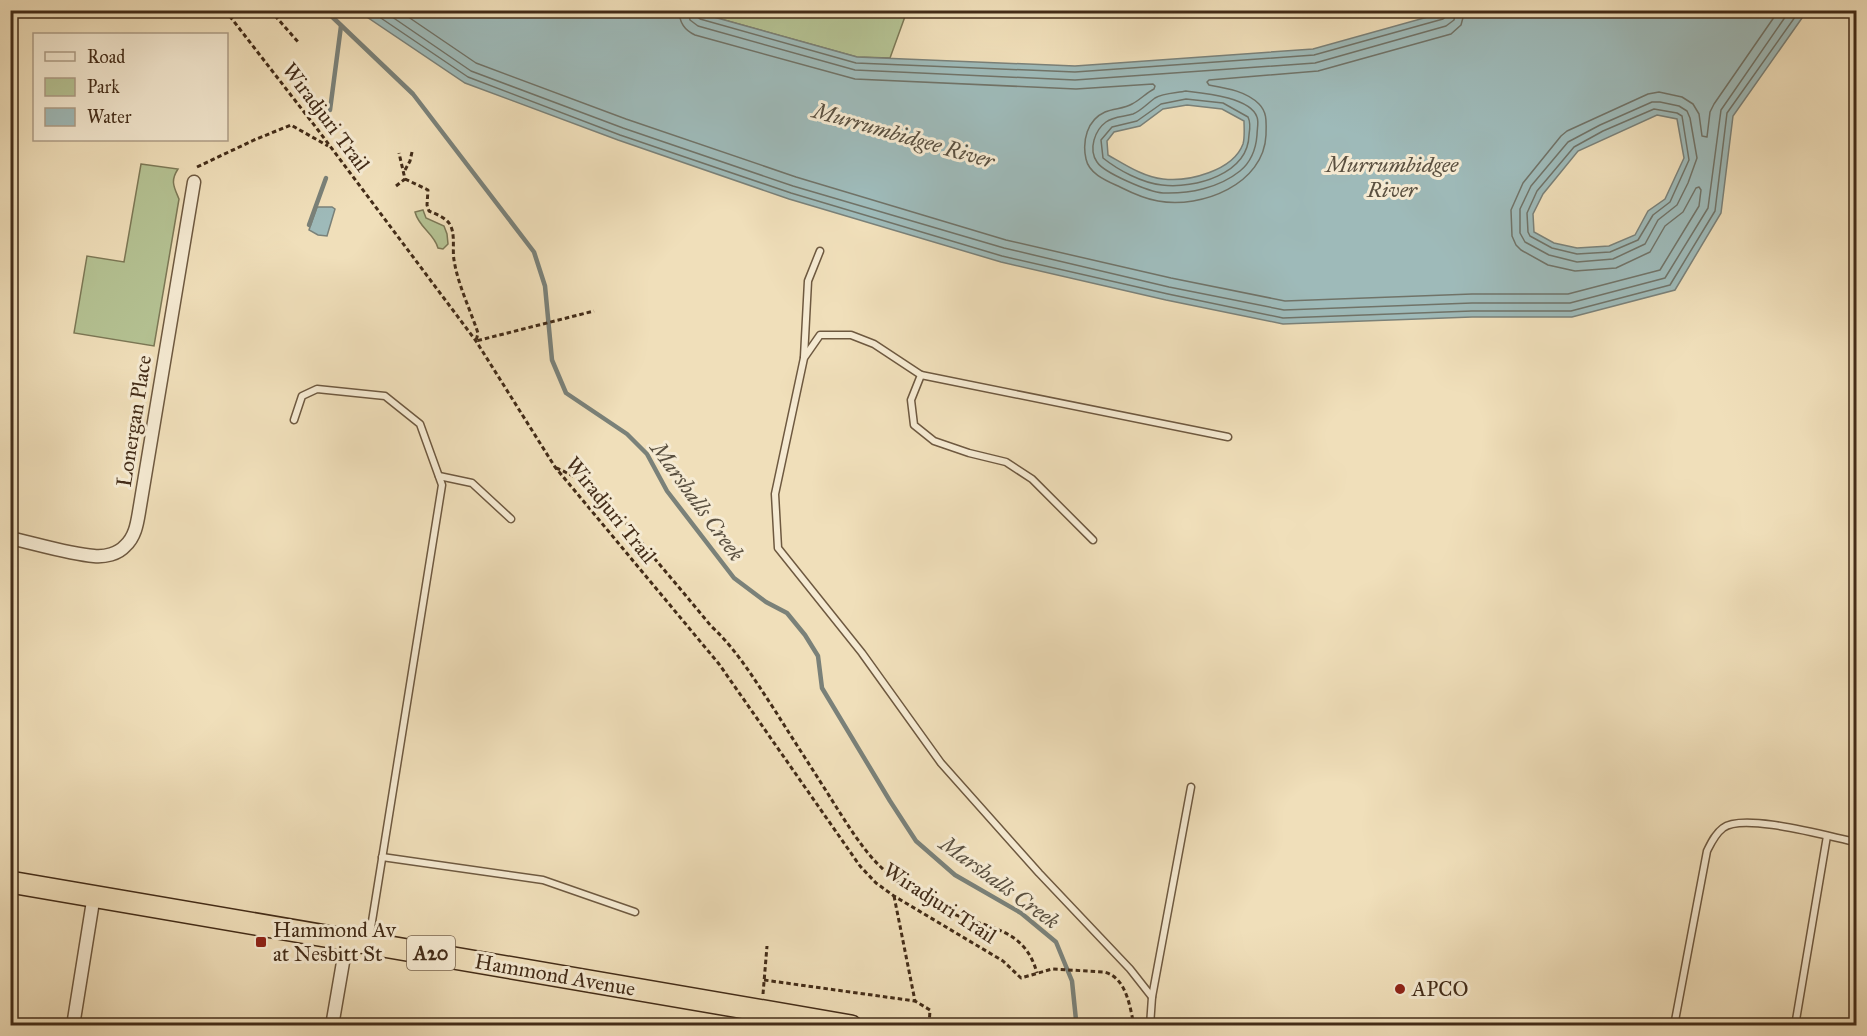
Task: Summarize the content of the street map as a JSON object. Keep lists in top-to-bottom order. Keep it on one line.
{"streets":{"highway":["A20","Hammond Avenue"],"street":["Lonergan Place"],"path":["Wiradjuri Trail"]},"water":["Murrumbidgee River","Marshalls Creek"],"places":{"transit":["Hammond Av at Nesbitt St"],"other":["APCO"]},"legend":["Road","Park","Water"]}
